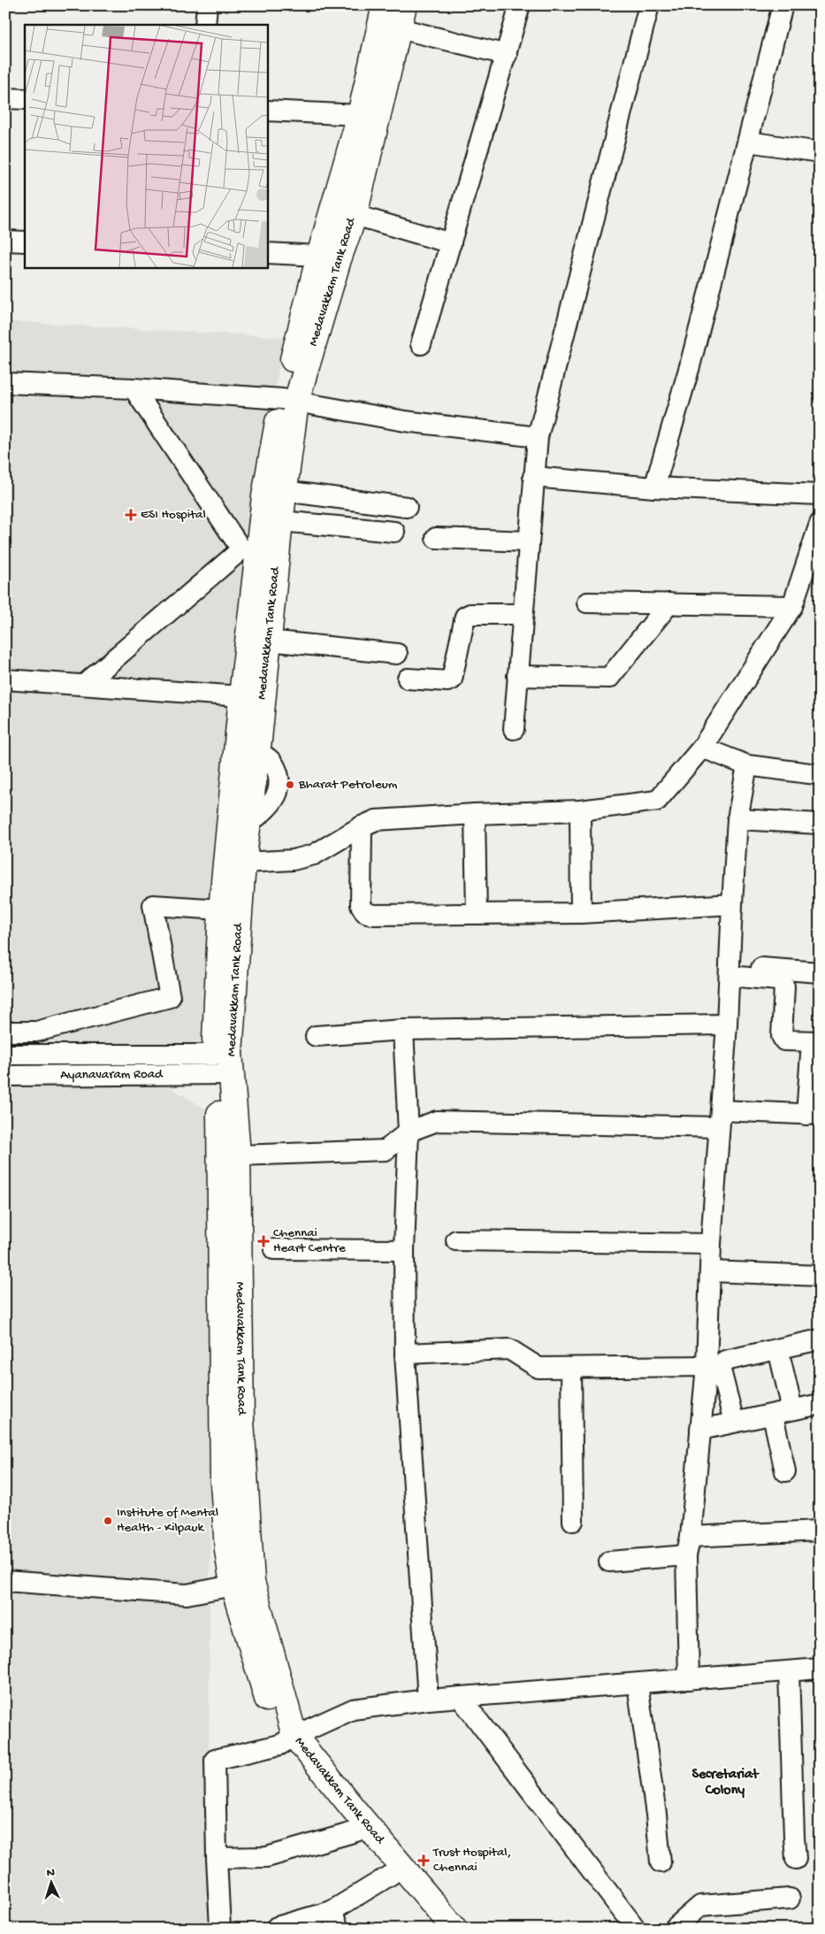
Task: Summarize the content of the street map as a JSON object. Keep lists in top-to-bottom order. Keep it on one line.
{"streets":{"main road":["Medavakkam Tank Road"],"street":["Ayanavaram Road"]},"crossings":[["Medavakkam Tank Road","Ayanavaram Road"]],"districts":["Secretariat Colony"],"places":{"health":["ESI Hospital","Chennai Heart Centre","Trust Hospital, Chennai"],"other":["Bharat Petroleum","Institute of Mental Health - Kilpauk"]},"north":"top"}
